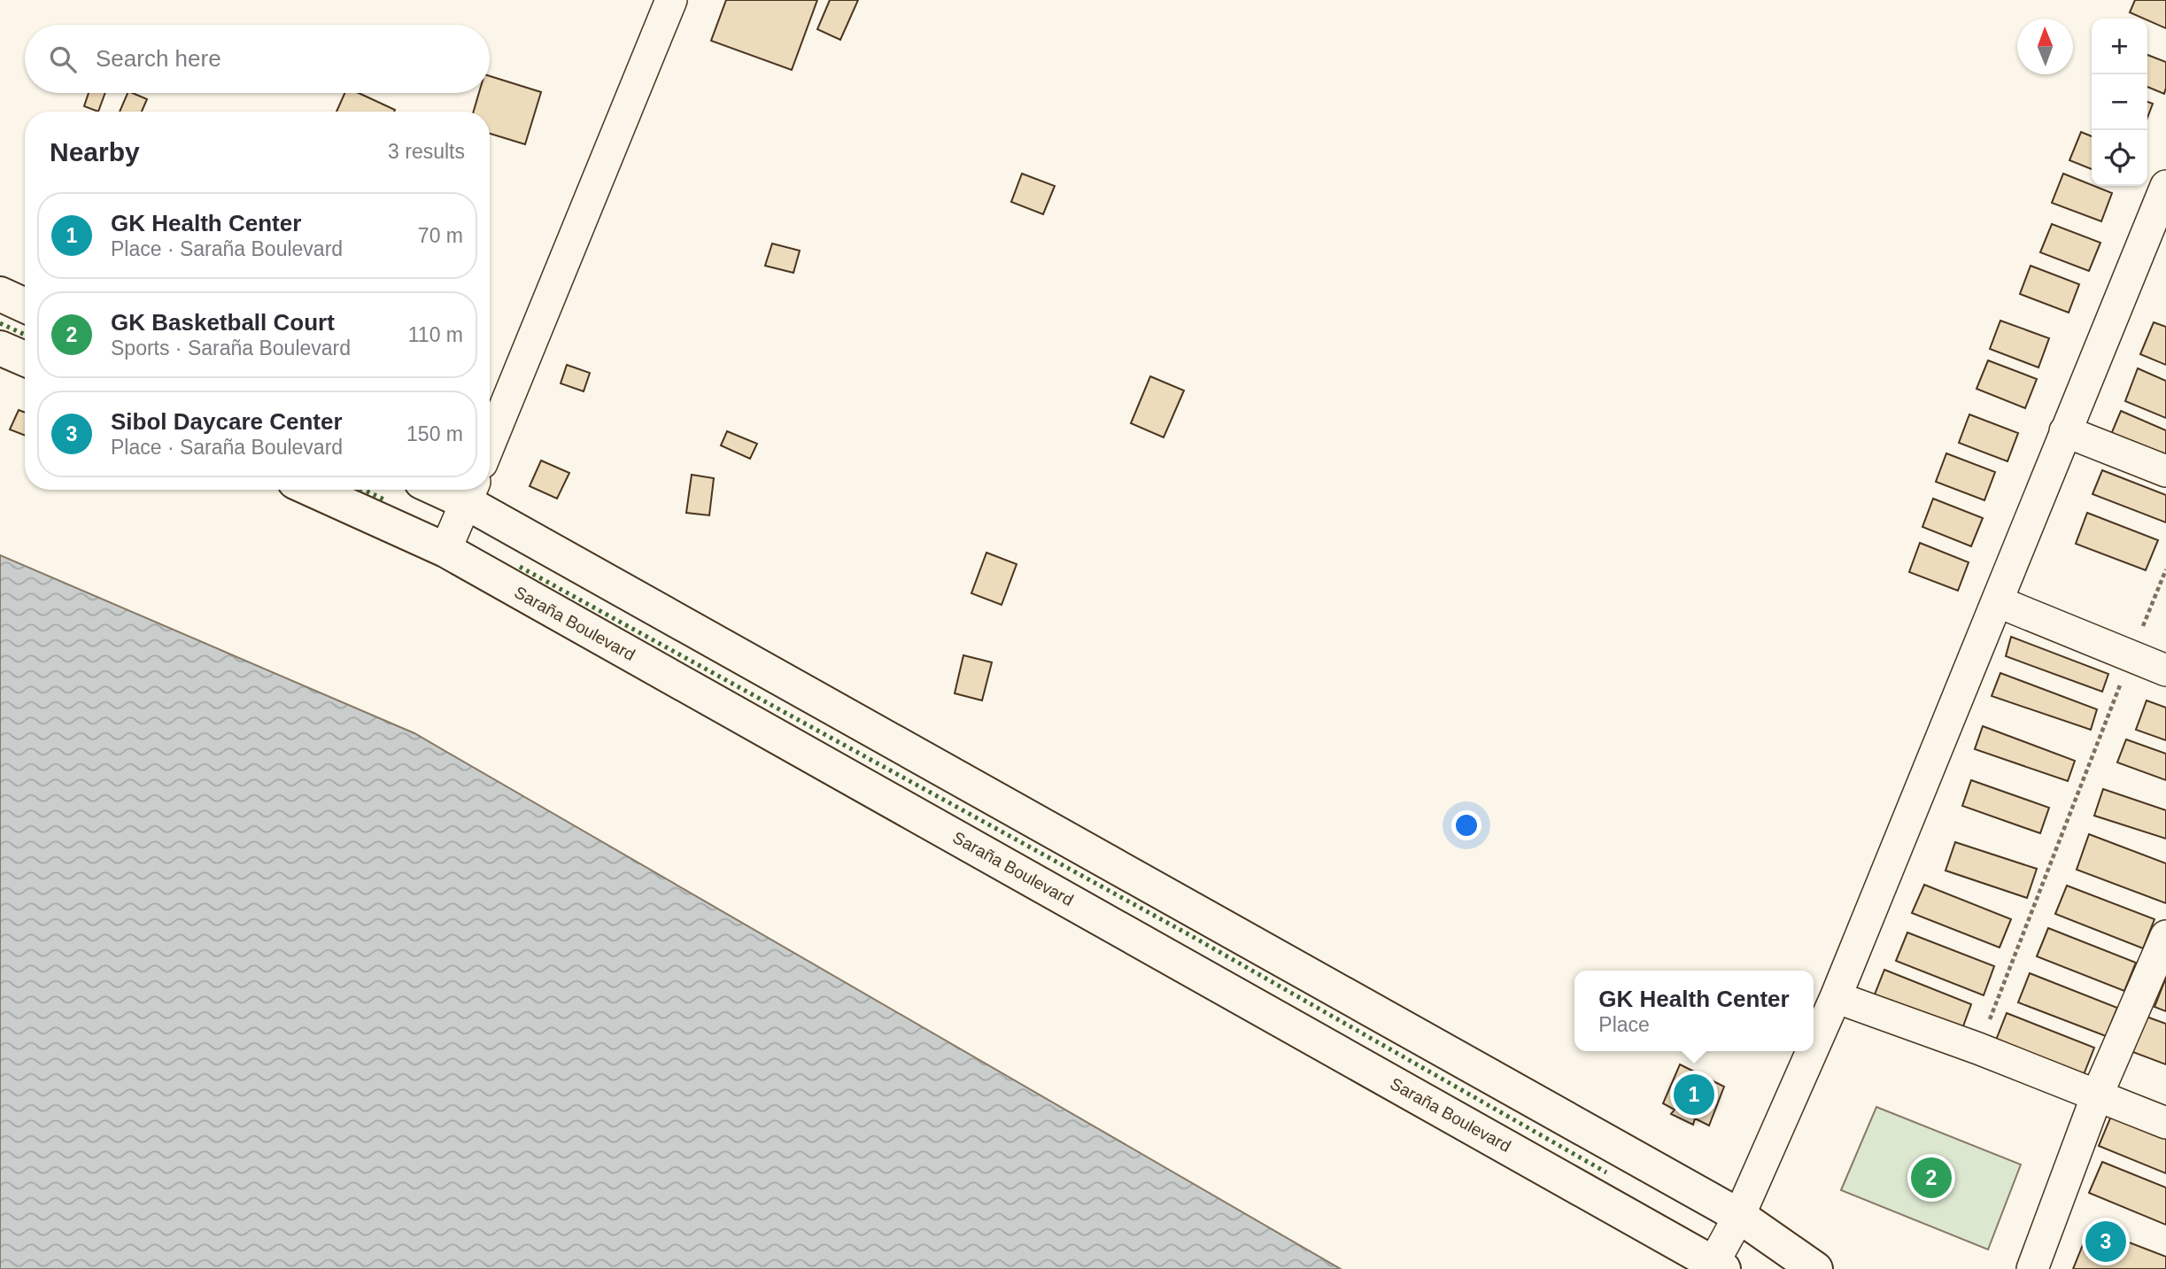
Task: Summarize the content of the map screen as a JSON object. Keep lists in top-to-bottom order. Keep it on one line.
{"streets":{"street":["Saraña Boulevard"]},"north":"top","page":{"map_buttons":["+","−"],"search":"Search here","heading":["Nearby","3 results"],"list":[{"mark":"1","name":"GK Health Center","note":"Place · Saraña Boulevard","value":"70 m"},{"mark":"2","name":"GK Basketball Court","note":"Sports · Saraña Boulevard","value":"110 m"},{"mark":"3","name":"Sibol Daycare Center","note":"Place · Saraña Boulevard","value":"150 m"}],"popup":["GK Health Center","Place"],"pins":["1","2","3"]}}
